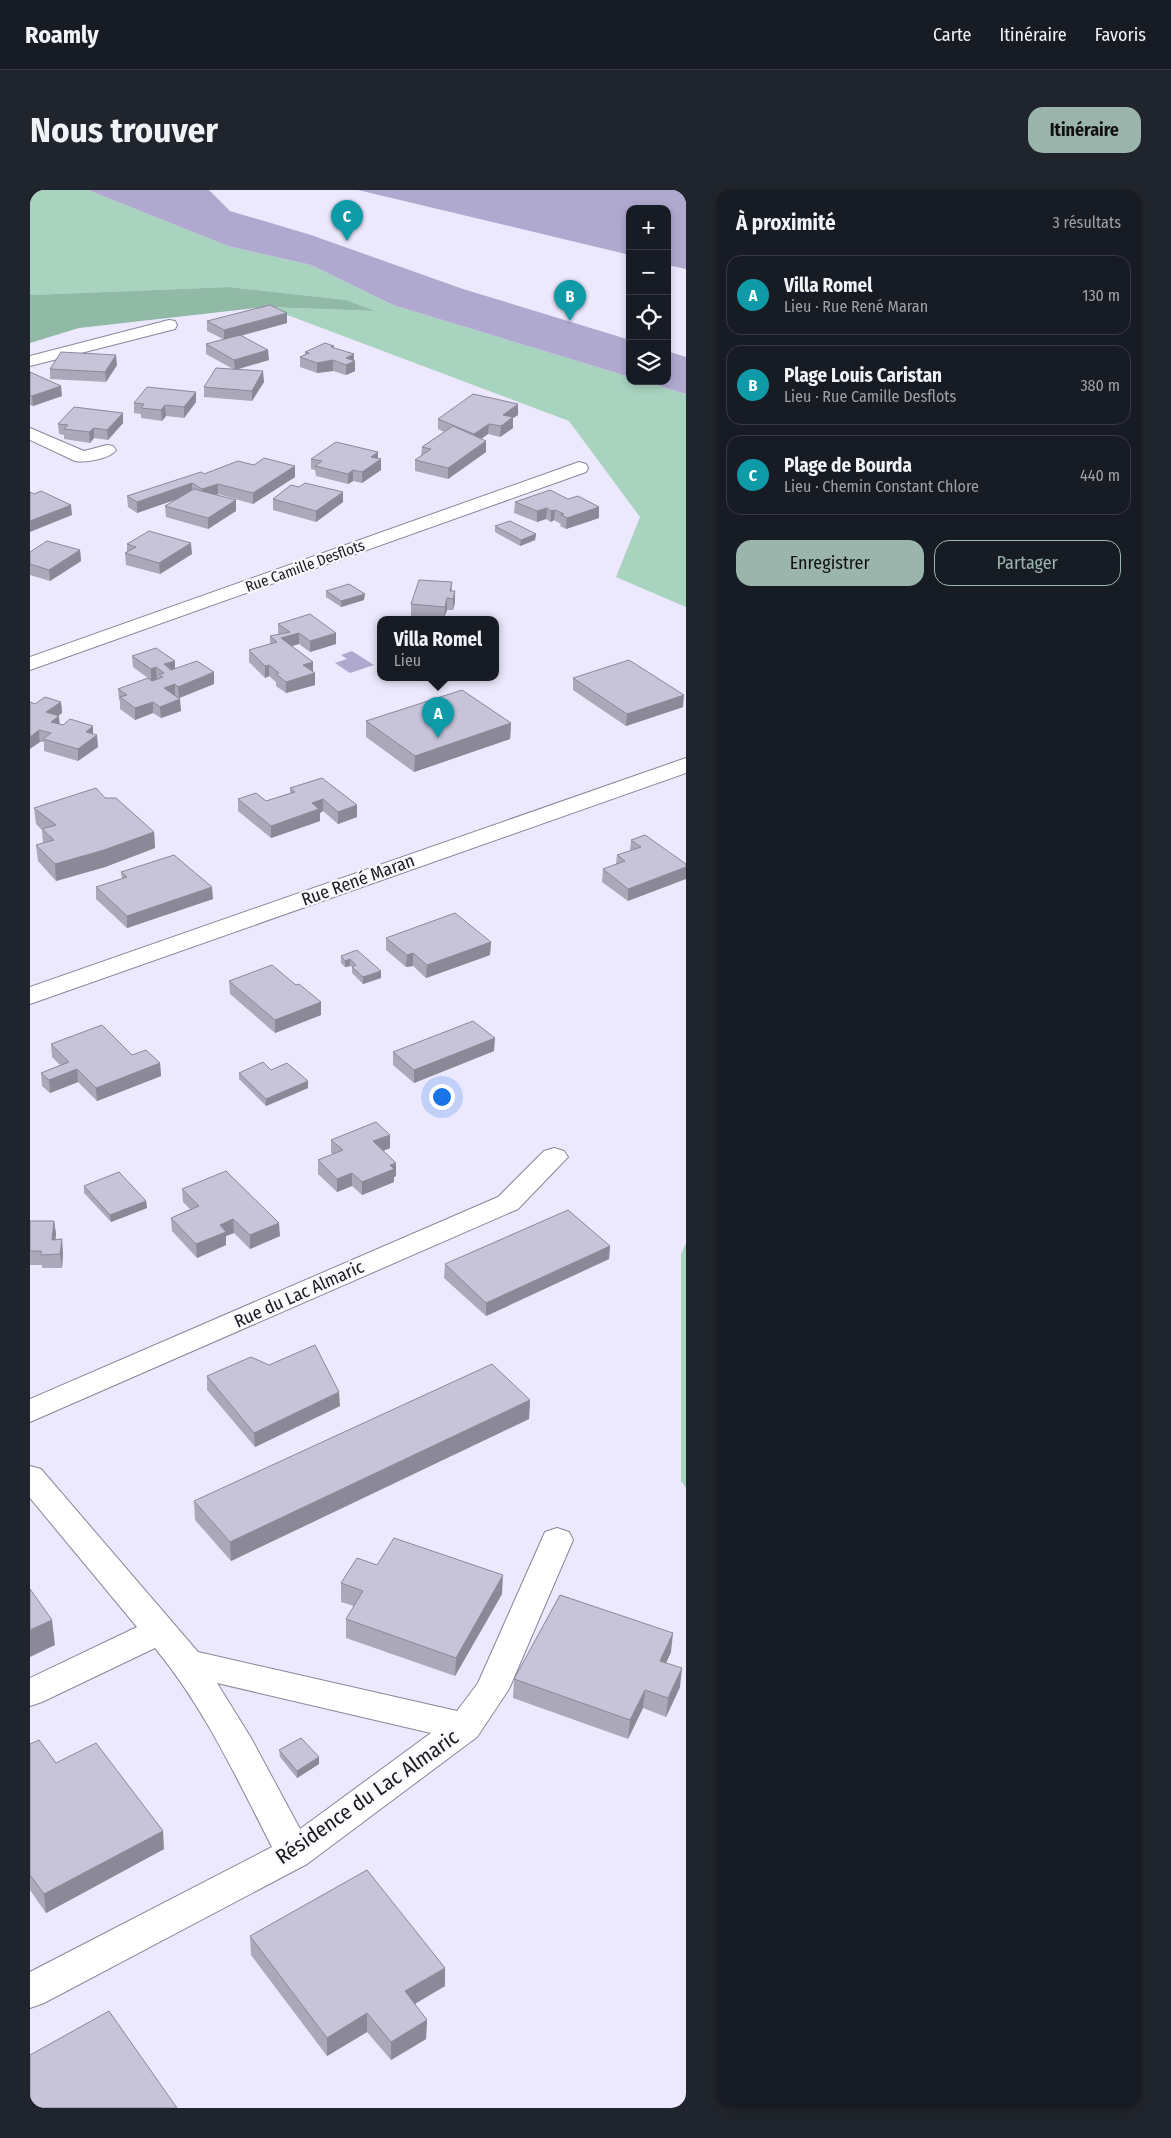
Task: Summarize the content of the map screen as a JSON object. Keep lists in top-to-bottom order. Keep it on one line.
{"streets":{"street":["Rue Camille Desflots","Rue René Maran","Rue du Lac Almaric","Résidence du Lac Almaric"]},"page":{"header":"Roamly","nav":["Carte","Itinéraire","Favoris"],"buttons":["Itinéraire",["Enregistrer","Partager"]],"title":"Nous trouver","heading":["À proximité","3 résultats"],"pins":["C","B","A"],"map_buttons":["+","−"],"list":[{"mark":"A","name":"Villa Romel","note":"Lieu · Rue René Maran","value":"130 m"},{"mark":"B","name":"Plage Louis Caristan","note":"Lieu · Rue Camille Desflots","value":"380 m"},{"mark":"C","name":"Plage de Bourda","note":"Lieu · Chemin Constant Chlore","value":"440 m"}],"popup":["Villa Romel","Lieu"]}}
